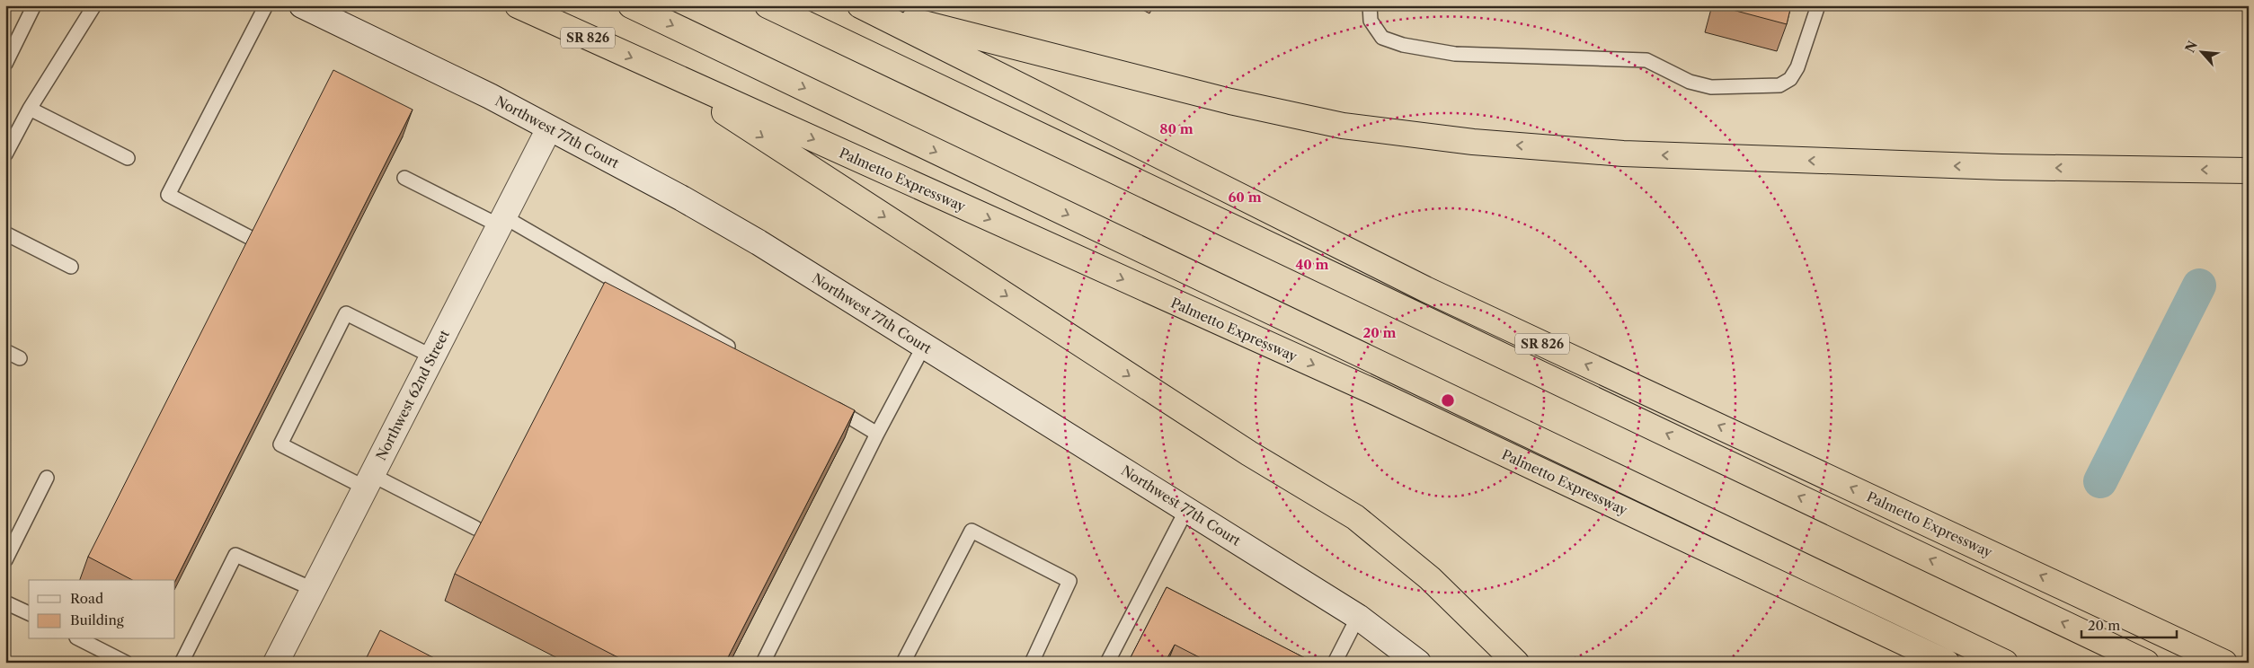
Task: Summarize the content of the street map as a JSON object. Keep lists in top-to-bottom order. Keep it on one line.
{"streets":{"highway":["SR 826","Palmetto Expressway"],"street":["Northwest 77th Court","Northwest 62nd Street"]},"crossings":[["Northwest 77th Court","Northwest 62nd Street"]],"legend":["Road","Building"],"scale_bar":"20 m","north":"top left","rings":["80 m","60 m","40 m","20 m"]}
